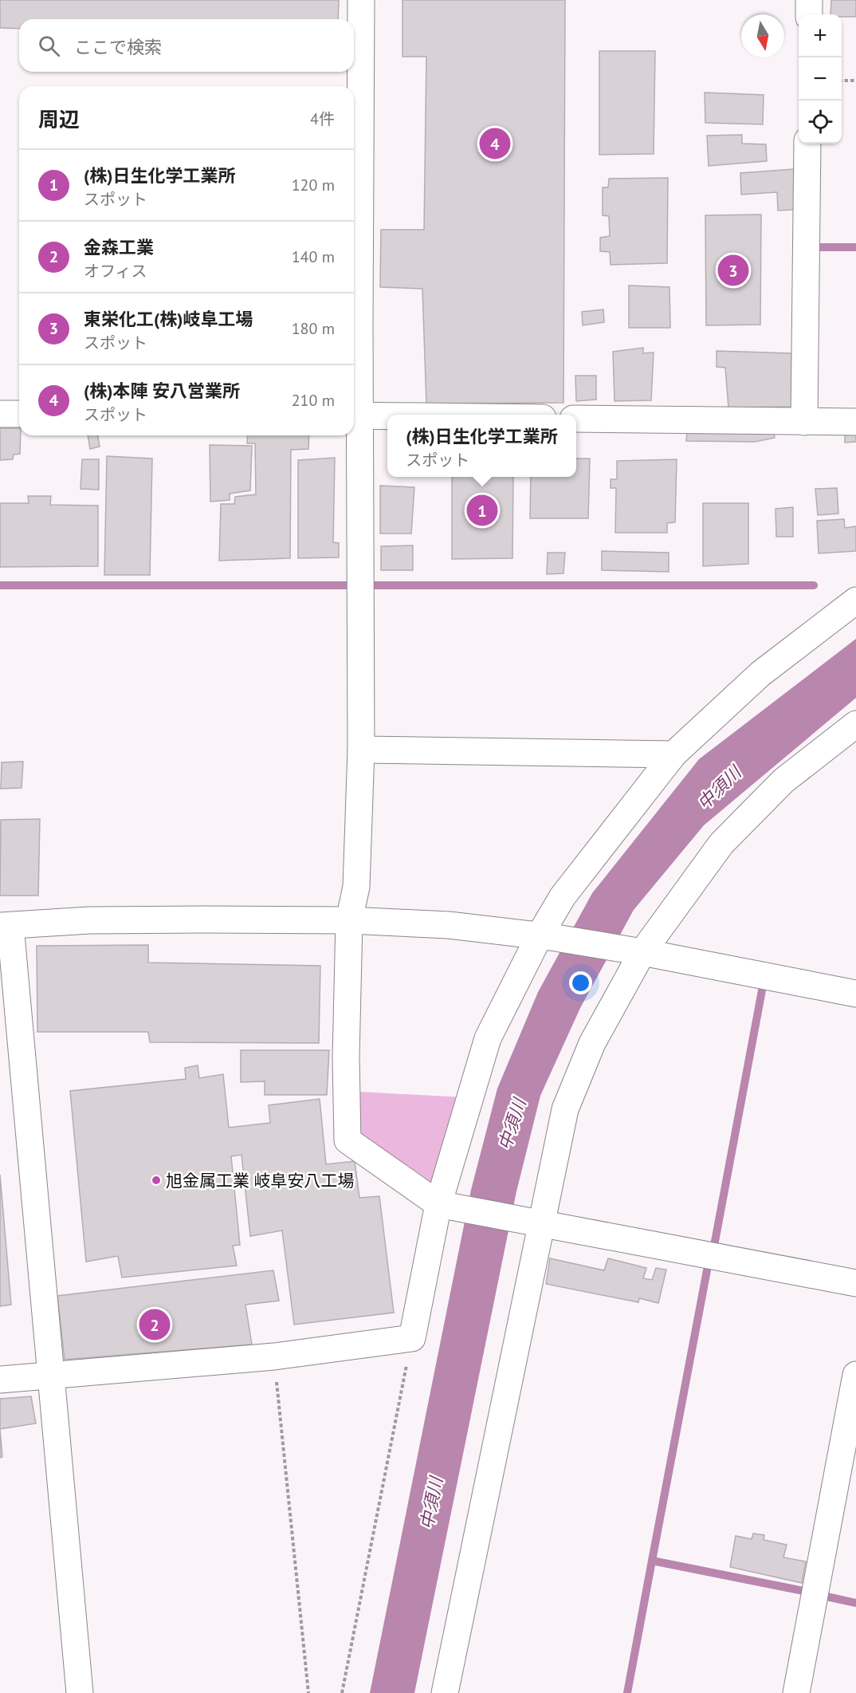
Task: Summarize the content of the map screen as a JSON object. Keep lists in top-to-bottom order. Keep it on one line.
{"water":["中須川"],"places":["旭金属工業 岐阜安八工場"],"north":"bottom","page":{"map_buttons":["+","−"],"search":"ここで検索","heading":["周辺","4件"],"pins":["4","3","1","2"],"list":[{"mark":"1","name":"(株)日生化学工業所","note":"スポット","value":"120 m"},{"mark":"2","name":"金森工業","note":"オフィス","value":"140 m"},{"mark":"3","name":"東栄化工(株)岐阜工場","note":"スポット","value":"180 m"},{"mark":"4","name":"(株)本陣 安八営業所","note":"スポット","value":"210 m"}],"popup":["(株)日生化学工業所","スポット"]}}
